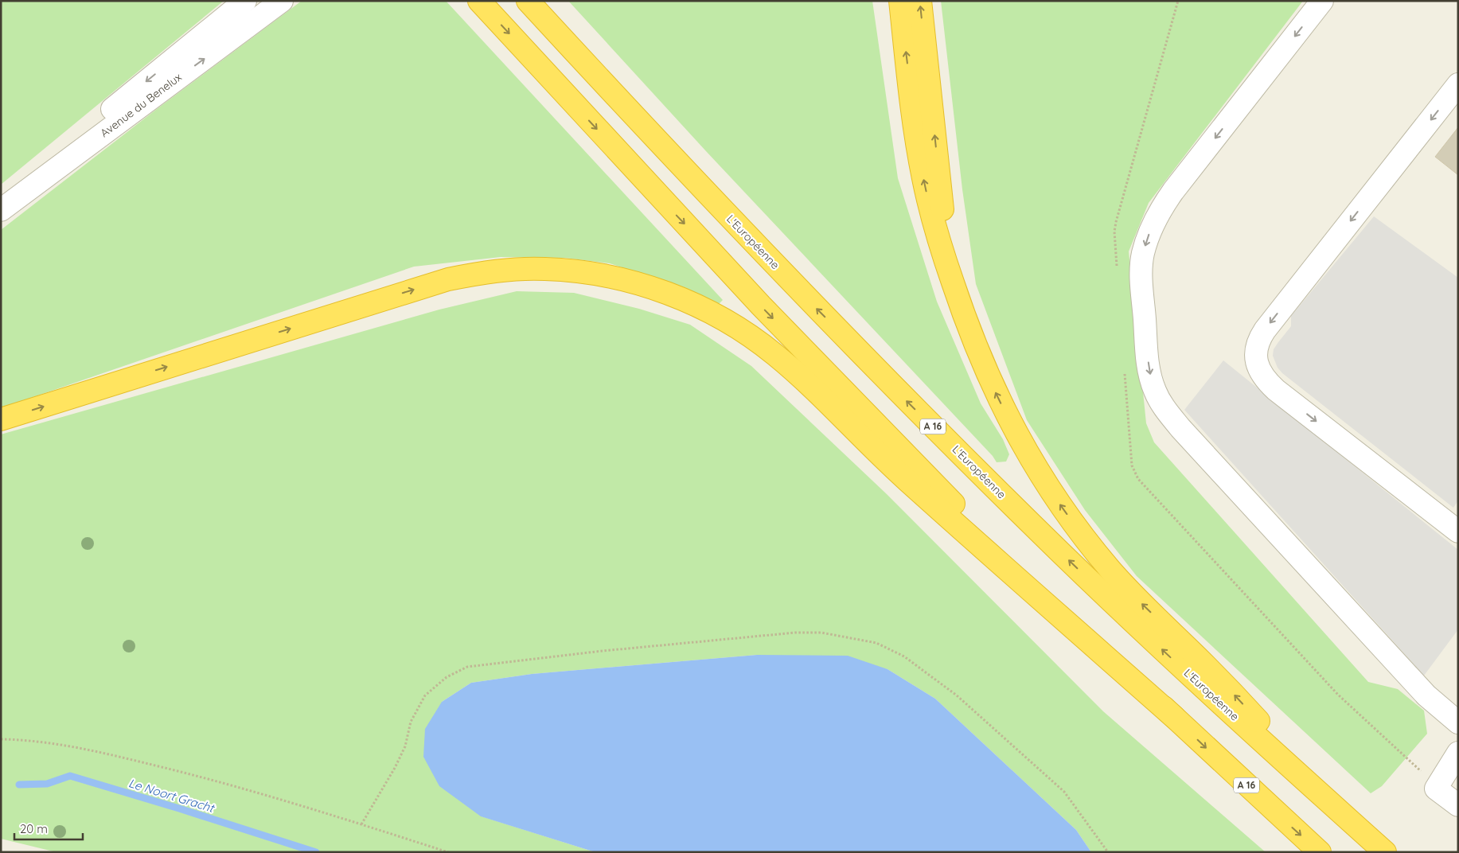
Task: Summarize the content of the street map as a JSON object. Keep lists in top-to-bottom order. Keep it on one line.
{"streets":{"highway":["L'Européenne","A 16"],"street":["Avenue du Benelux"]},"water":["Le Noort Gracht"],"scale_bar":"20 m"}
